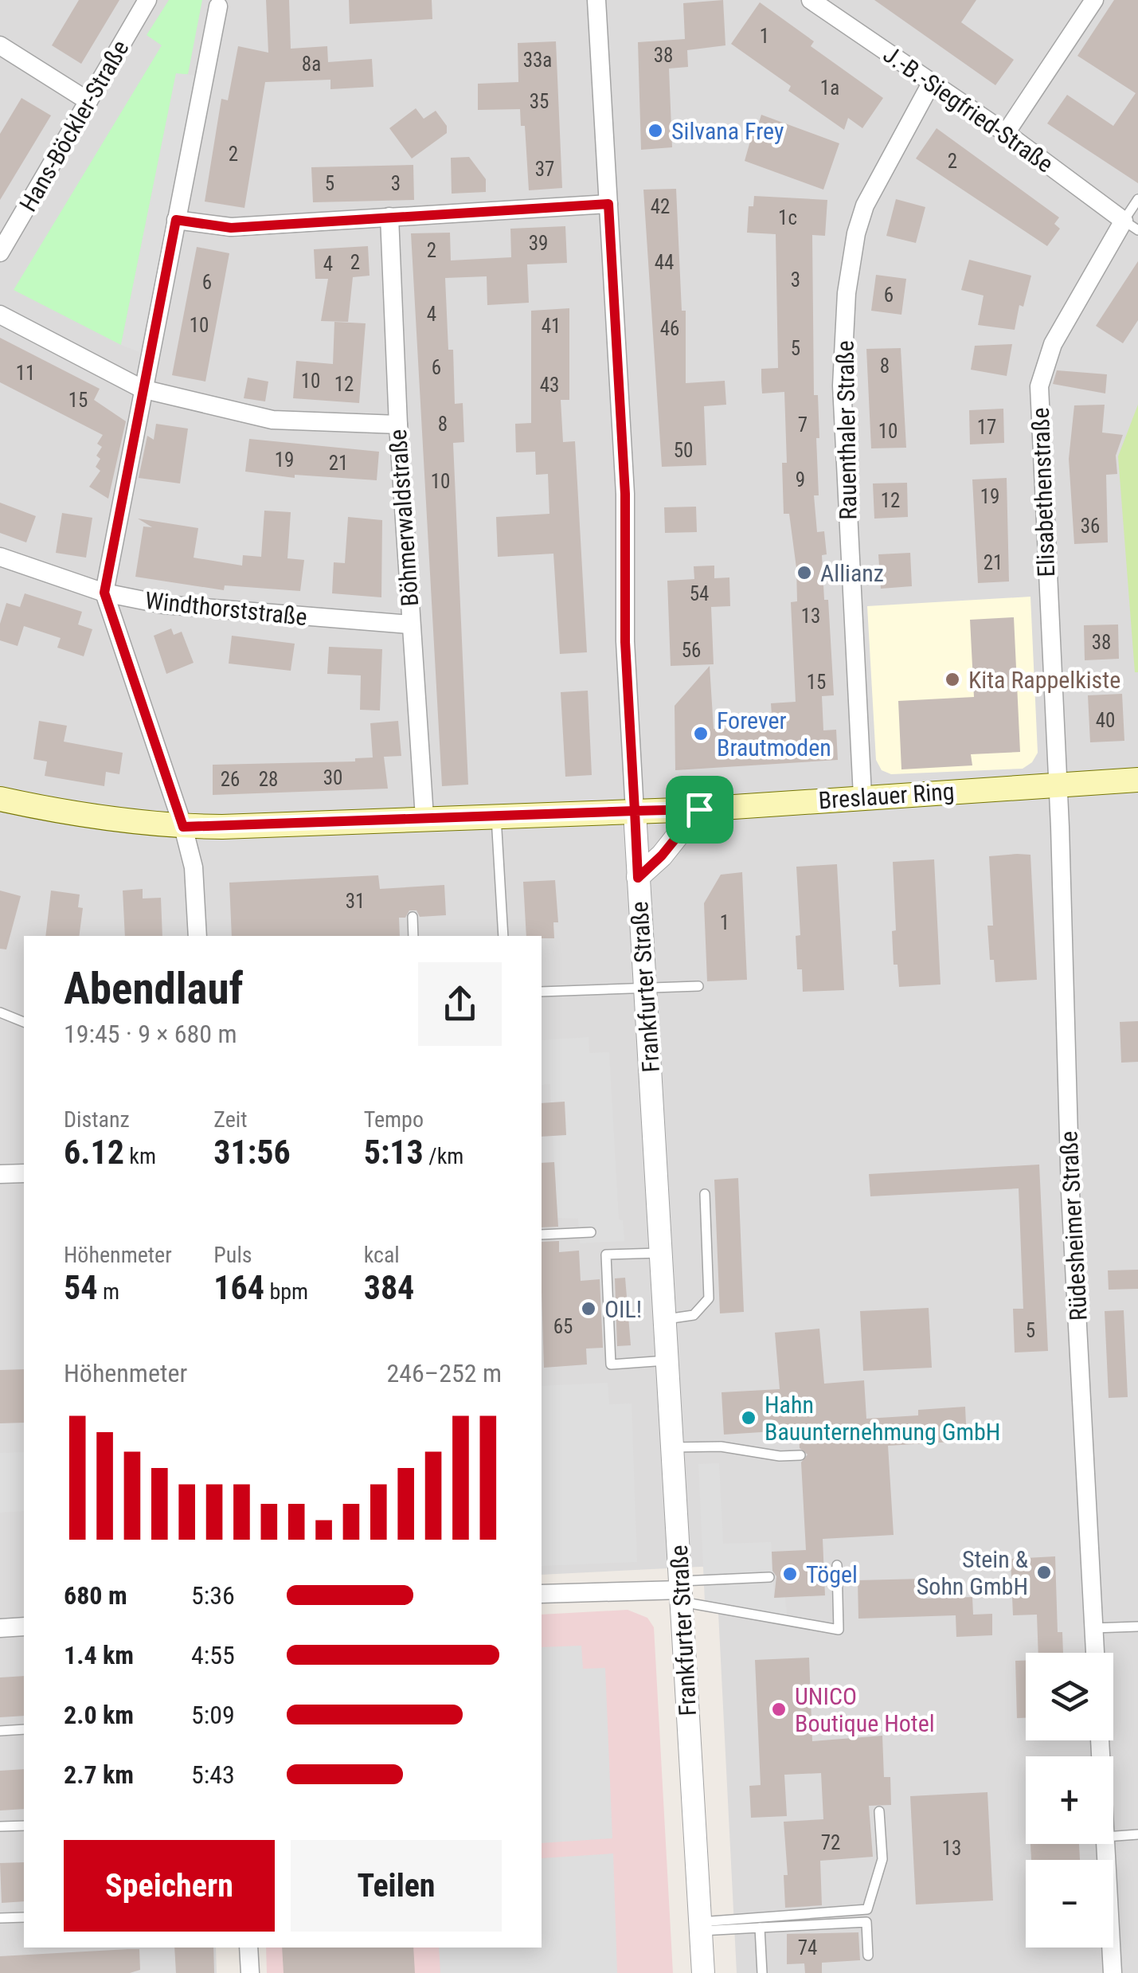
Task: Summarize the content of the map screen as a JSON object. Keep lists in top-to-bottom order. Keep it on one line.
{"streets":{"main road":["Breslauer Ring"],"street":["J.-B.-Siegfried-Straße","Hans-Böckler-Straße","Rauenthaler Straße","Elisabethenstraße","Böhmerwaldstraße","Windthorststraße","Frankfurter Straße","Rüdesheimer Straße"]},"crossings":[["J.-B.-Siegfried-Straße","Rauenthaler Straße"],["J.-B.-Siegfried-Straße","Elisabethenstraße"],["Rauenthaler Straße","Breslauer Ring"],["Elisabethenstraße","Breslauer Ring"],["Elisabethenstraße","Rüdesheimer Straße"],["Böhmerwaldstraße","Windthorststraße"],["Böhmerwaldstraße","Breslauer Ring"],["Breslauer Ring","Frankfurter Straße"],["Breslauer Ring","Rüdesheimer Straße"]],"places":["Silvana Frey","Allianz","Kita Rappelkiste","Forever Brautmoden","OIL!","Hahn Bauunternehmung GmbH","Stein & Sohn GmbH","Tögel","UNICO Boutique Hotel"],"house_numbers":["1","38","33a","8a","1a","35","2","2","37","5","3","42","1c","39","2","2","44","4","3","6","6","4","10","41","46","5","8","6","11","10","12","43","15","8","7","17","10","50","19","21","9","10","19","12","36","21","54","13","38","56","15","40","30","26","28","31","1","65","5","72","13","74"],"page":{"heading":["Abendlauf","19:45 · 9 × 680 m"],"stats":[["Distanz","6.12 km"],["Zeit","31:56"],["Tempo","5:13 /km"],["Höhenmeter","54 m"],["Puls","164 bpm"],["kcal","384"]],"chart":["Höhenmeter","246–252 m"],"list":[{"name":"680 m","note":"5:36"},{"name":"1.4 km","note":"4:55"},{"name":"2.0 km","note":"5:09"},{"name":"2.7 km","note":"5:43"}],"map_buttons":["+","−"],"buttons":["Speichern","Teilen"]}}
